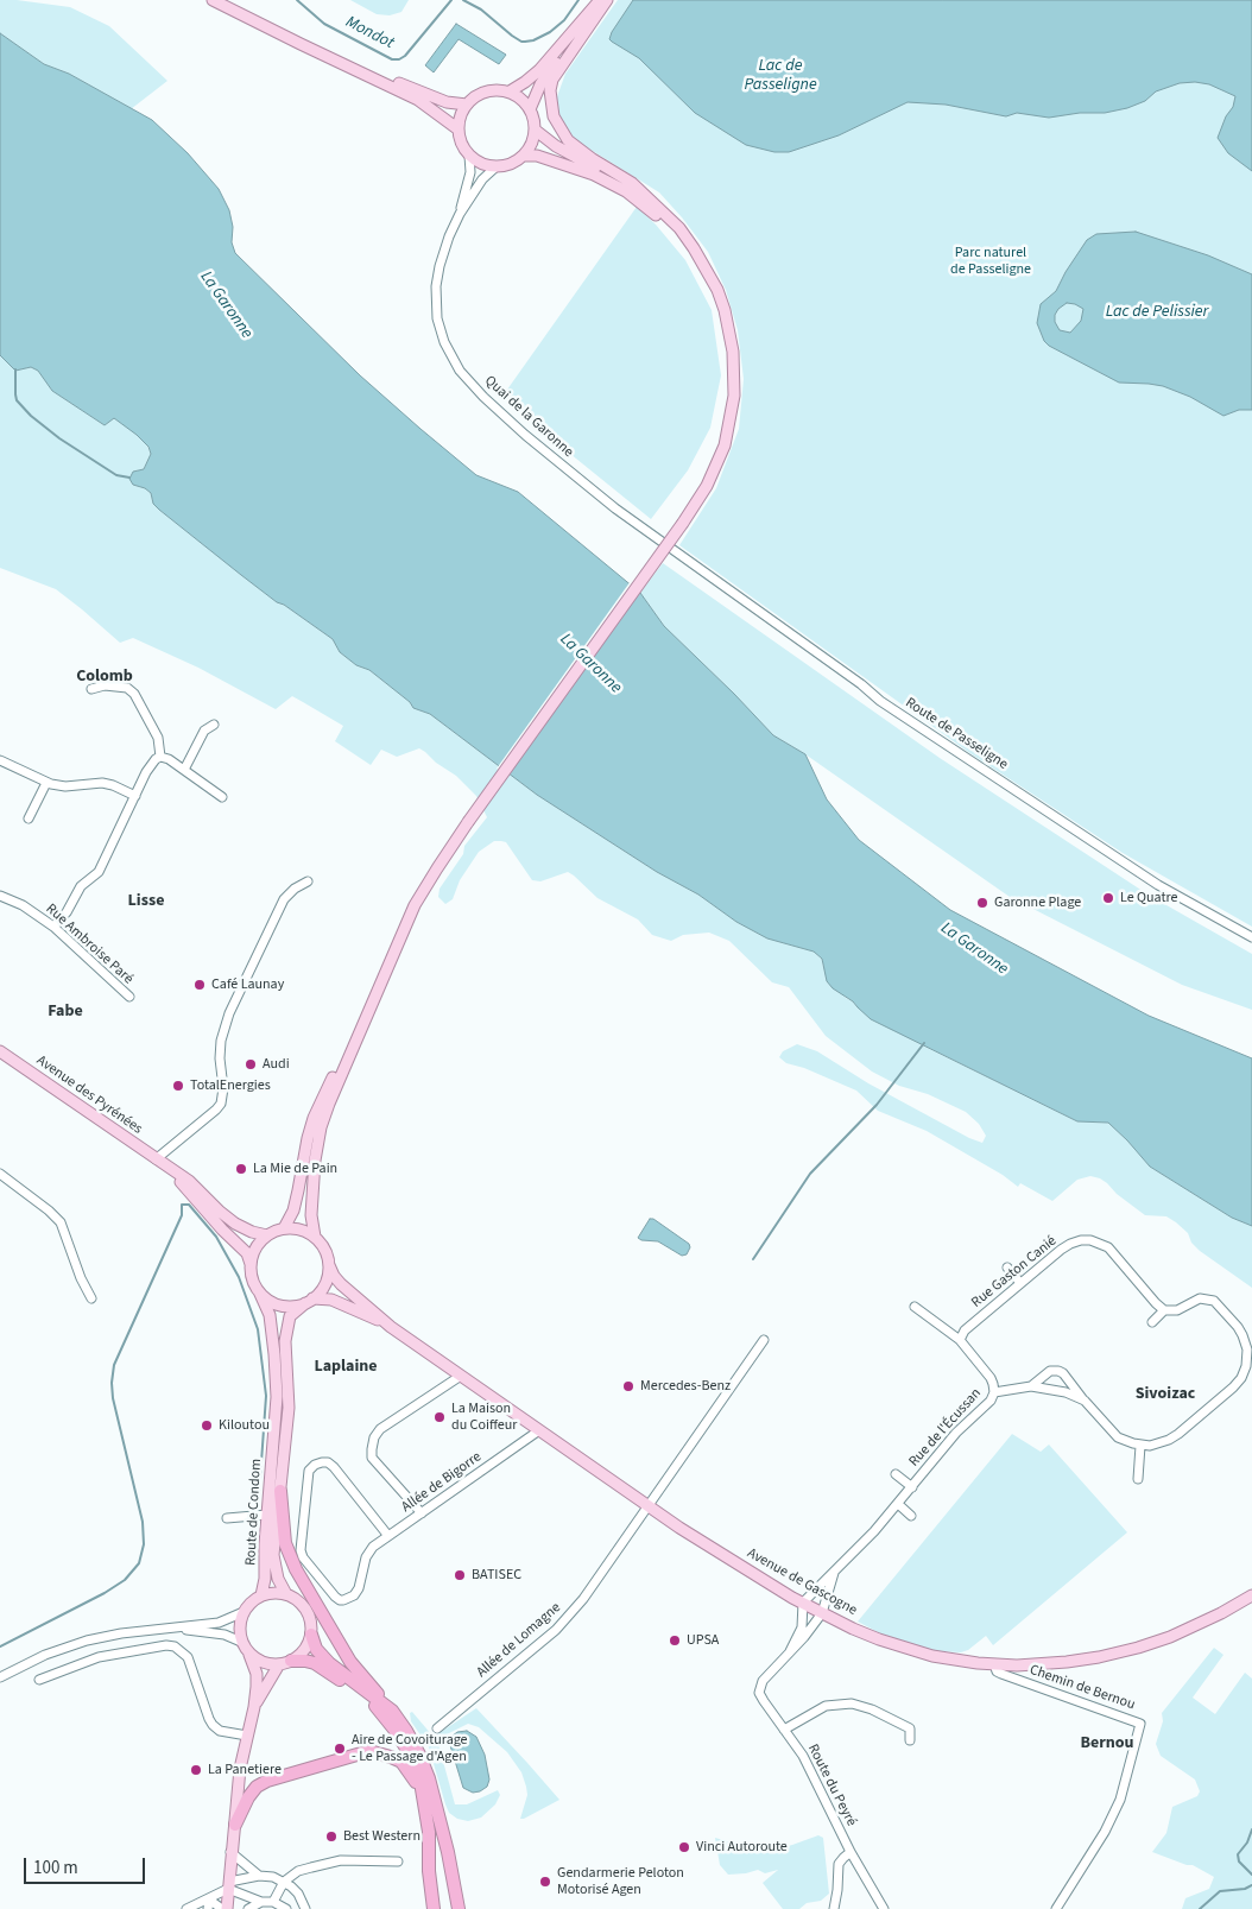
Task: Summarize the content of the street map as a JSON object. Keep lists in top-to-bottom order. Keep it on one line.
{"streets":{"main road":["Avenue des Pyrénées","Route de Condom","Avenue de Gascogne"],"street":["Quai de la Garonne","Route de Passeligne","Rue Ambroise Paré","Rue Gaston Canié","Rue de l'Écussan","Allée de Bigorre","Allée de Lomagne","Chemin de Bernou","Route du Peyré"]},"crossings":[["Quai de la Garonne","Route de Passeligne"],["Avenue des Pyrénées","Route de Condom"],["Avenue des Pyrénées","Avenue de Gascogne"],["Rue Gaston Canié","Rue de l'Écussan"],["Rue de l'Écussan","Avenue de Gascogne"],["Rue de l'Écussan","Route du Peyré"],["Allée de Bigorre","Avenue de Gascogne"],["Route de Condom","Avenue de Gascogne"],["Avenue de Gascogne","Allée de Lomagne"],["Avenue de Gascogne","Chemin de Bernou"],["Avenue de Gascogne","Route du Peyré"]],"districts":["Colomb","Lisse","Fabe","Laplaine","Sivoizac","Bernou"],"water":["Mondot","Lac de Passeligne","La Garonne","Lac de Pelissier"],"parks":["Parc naturel de Passeligne"],"places":["Le Quatre","Garonne Plage","Café Launay","Audi","TotalEnergies","La Mie de Pain","Mercedes-Benz","La Maison du Coiffeur","Kiloutou","BATISEC","UPSA","Aire de Covoiturage - Le Passage d'Agen","La Panetiere","Best Western","Vinci Autoroute","Gendarmerie Peloton Motorisé Agen"],"scale_bar":"100 m"}
